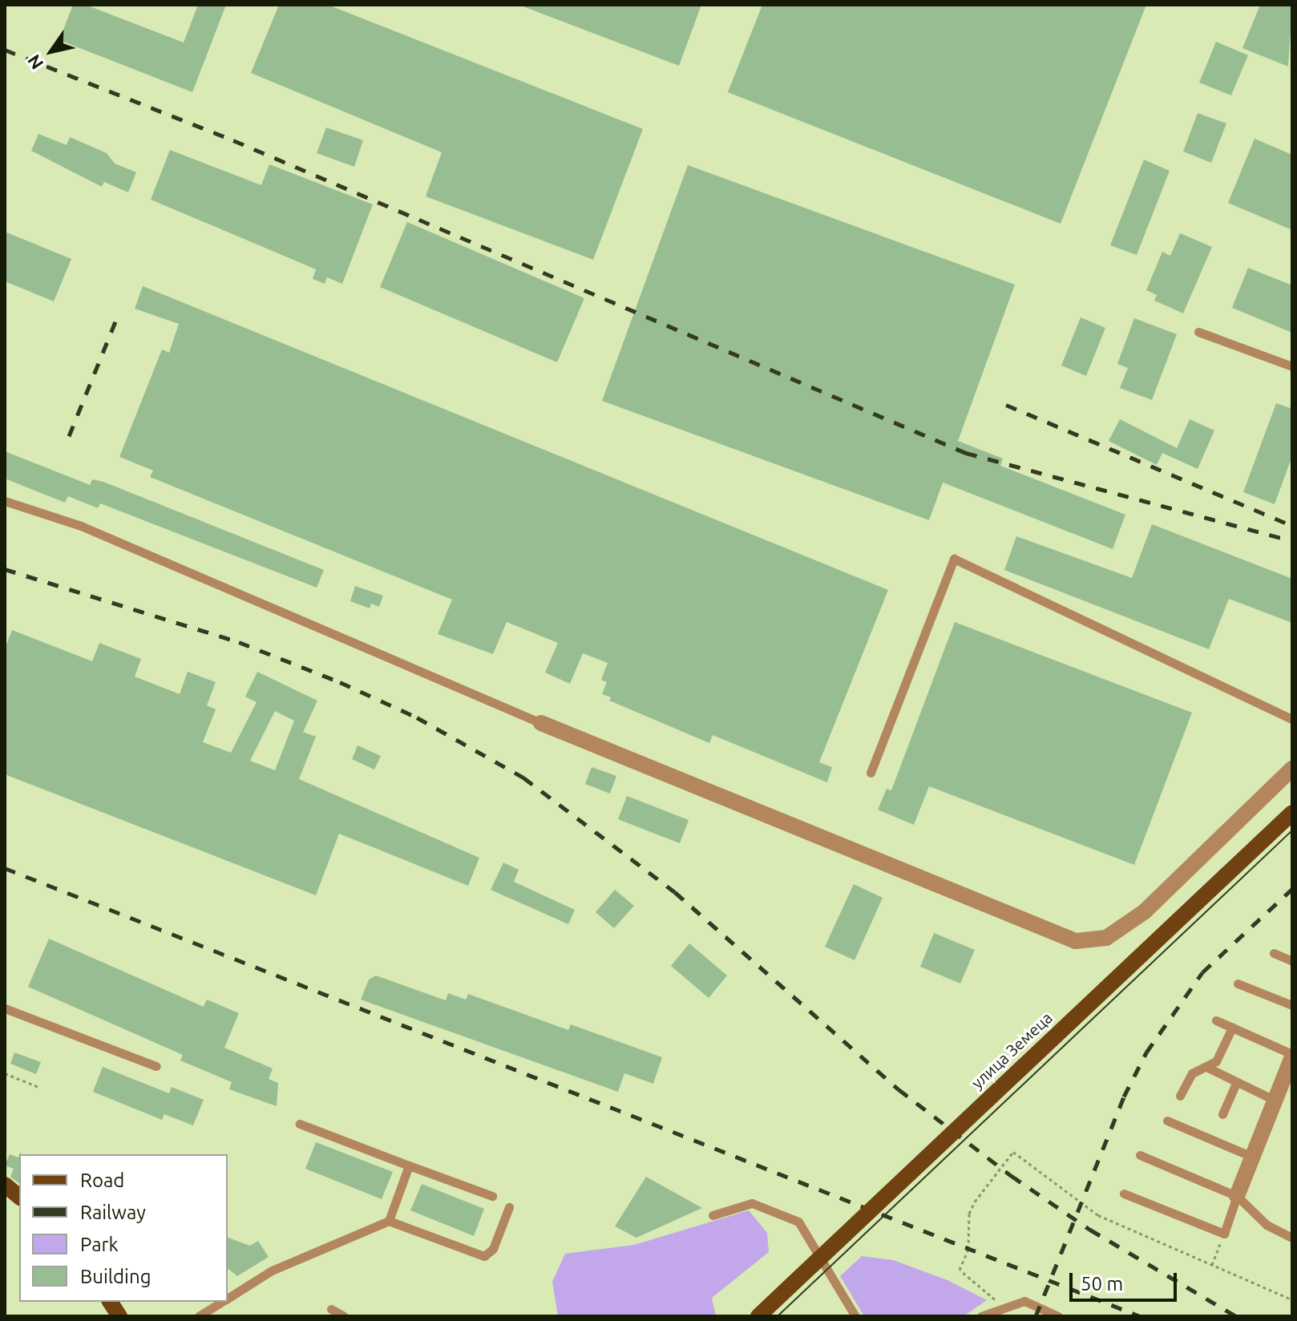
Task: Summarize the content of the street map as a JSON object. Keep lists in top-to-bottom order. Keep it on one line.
{"streets":{"main road":["улица Земеца"]},"legend":["Road","Railway","Park","Building"],"scale_bar":"50 m","north":"bottom left"}
